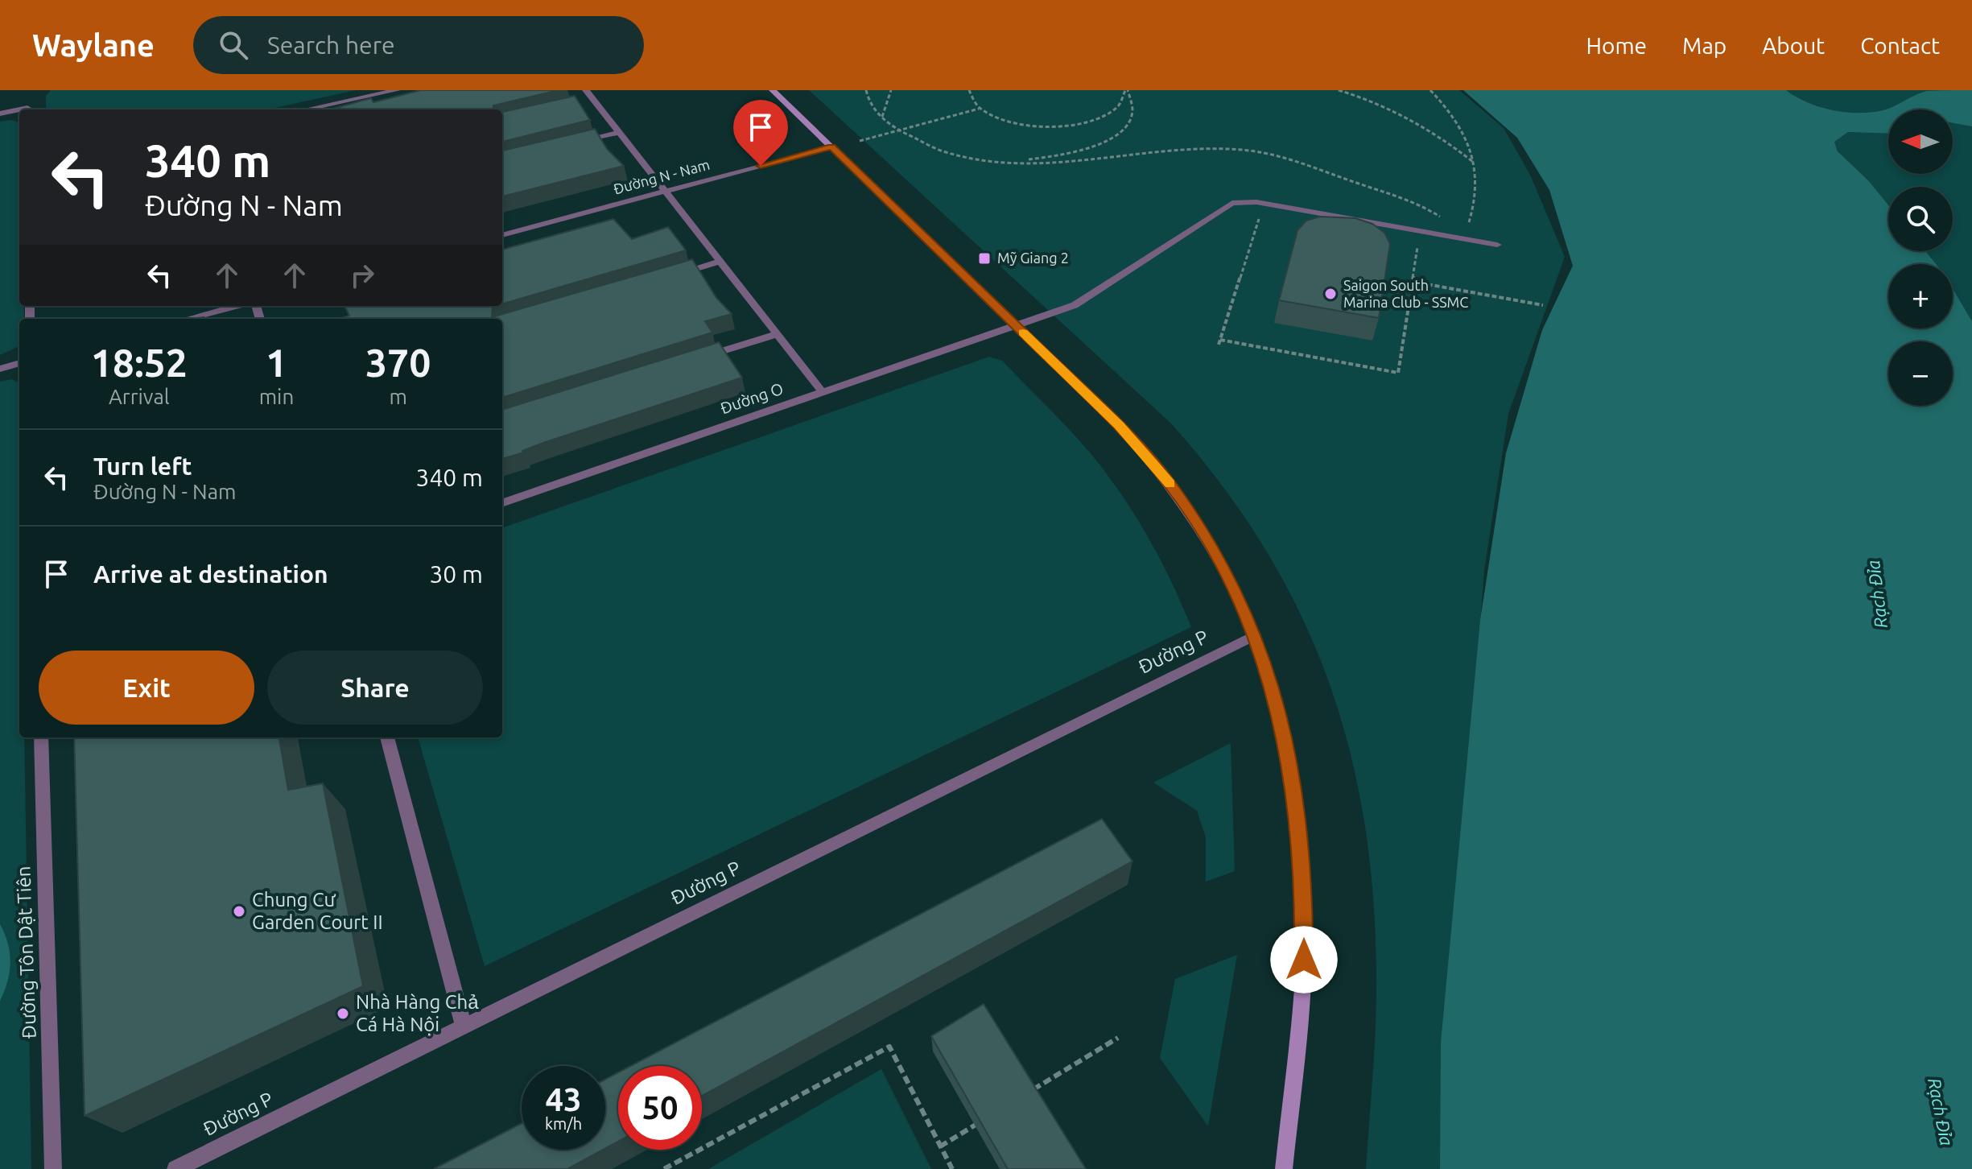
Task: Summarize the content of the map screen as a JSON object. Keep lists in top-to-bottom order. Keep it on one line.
{"streets":{"street":["Đường N - Nam","Đường O","Đường P","Đường Tôn Dật Tiên"]},"water":["Rạch Đỉa"],"places":{"transit":["Mỹ Giang 2"],"other":["Saigon South Marina Club - SSMC","Chung Cư Garden Court II","Nhà Hàng Chả Cá Hà Nội"]},"north":"left","page":{"header":"Waylane","search":"Search here","nav":["Home","Map","About","Contact"],"map_buttons":["+","−"],"turn":["340 m","Đường N - Nam"],"eta":["18:52","Arrival","1","min","370","m"],"list":[{"name":"Turn left","note":"Đường N - Nam","value":"340 m"},{"name":"Arrive at destination","value":"30 m"}],"buttons":["Exit","Share"],"speed":"43 km/h","limit":"50"}}
